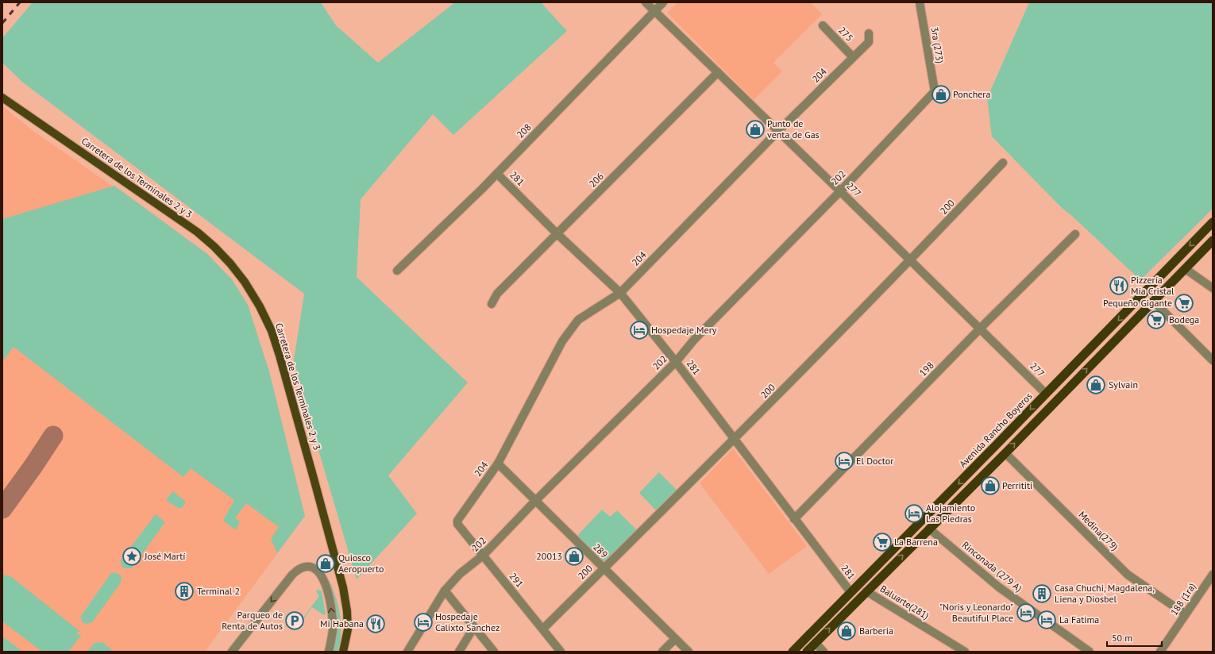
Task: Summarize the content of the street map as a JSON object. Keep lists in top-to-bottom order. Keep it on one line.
{"streets":{"highway":["Avenida Rancho Boyeros"],"main road":["Carretera de los Terminales 2 y 3"],"street":["275","3ra (273)","204","208","202","281","206","277","200","198","Medina(279)","289","Rinconada (279 A)","291","188 (1ra)","Baluarte(281)"]},"crossings":[["275","204"],["3ra (273)","202"],["204","281"],["204","277"],["204","289"],["204","291"],["208","281"],["208","277"],["202","281"],["202","277"],["202","289"],["202","291"],["281","206"],["281","200"],["281","198"],["281","Avenida Rancho Boyeros"],["206","277"],["277","200"],["277","198"],["277","Avenida Rancho Boyeros"],["200","289"],["200","291"],["Medina(279)","188 (1ra)"]],"places":{"shop":["Ponchera","Punto de venta de Gas","Sylvain","Perrititi","20013","Quiosco Aeropuerto","Barberia"],"restaurant":["Pizzería Mía Cristal","Mi Habana"],"supermarket":["Pequeño Gigante","Bodega","La Barrena"],"hotel":["Hospedaje Mery","El Doctor","Alojamiento Las Piedras","\"Noris y Leonardo\" Beautiful Place","La Fatima","Hospedaje Calixto Sanchez"],"place":["José Martí"],"building":["Terminal 2","Casa Chuchi, Magdalena, Liena y Diosbel"],"parking":["Parqueo de Renta de Autos"]},"scale_bar":"50 m"}
